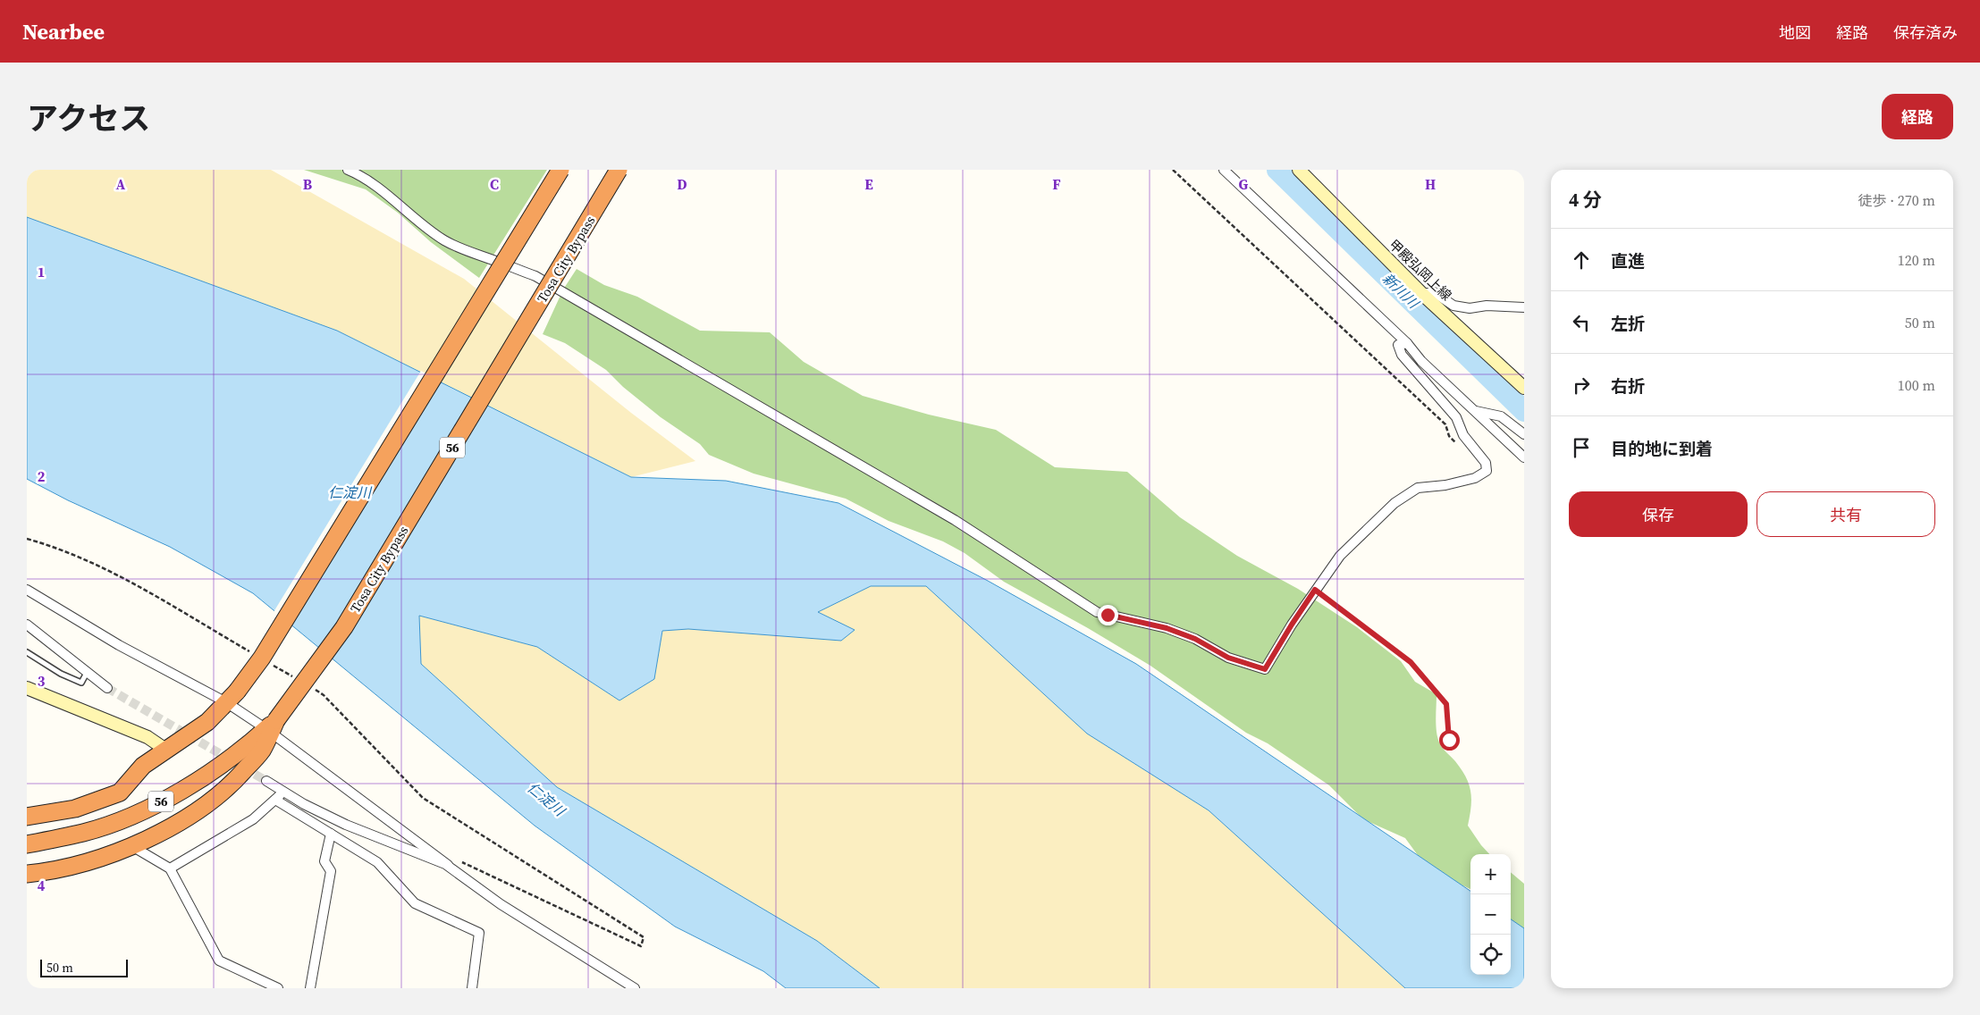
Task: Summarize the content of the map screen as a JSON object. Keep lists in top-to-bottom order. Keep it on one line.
{"streets":{"highway":["Tosa City Bypass","56"],"main road":["甲殿弘岡上線"]},"water":["新川川","仁淀川"],"scale_bar":"50 m","page":{"header":"Nearbee","nav":["地図","経路","保存済み"],"title":"アクセス","buttons":["経路",["保存","共有"]],"heading":["4 分","徒歩 · 270 m"],"list":[["直進","120 m"],["左折","50 m"],["右折","100 m"],"目的地に到着"],"map_buttons":["+","−"],"scale":"50 m"},"grid":{"columns":["A","B","C","D","E","F","G","H"],"rows":["1","2","3","4"]}}
